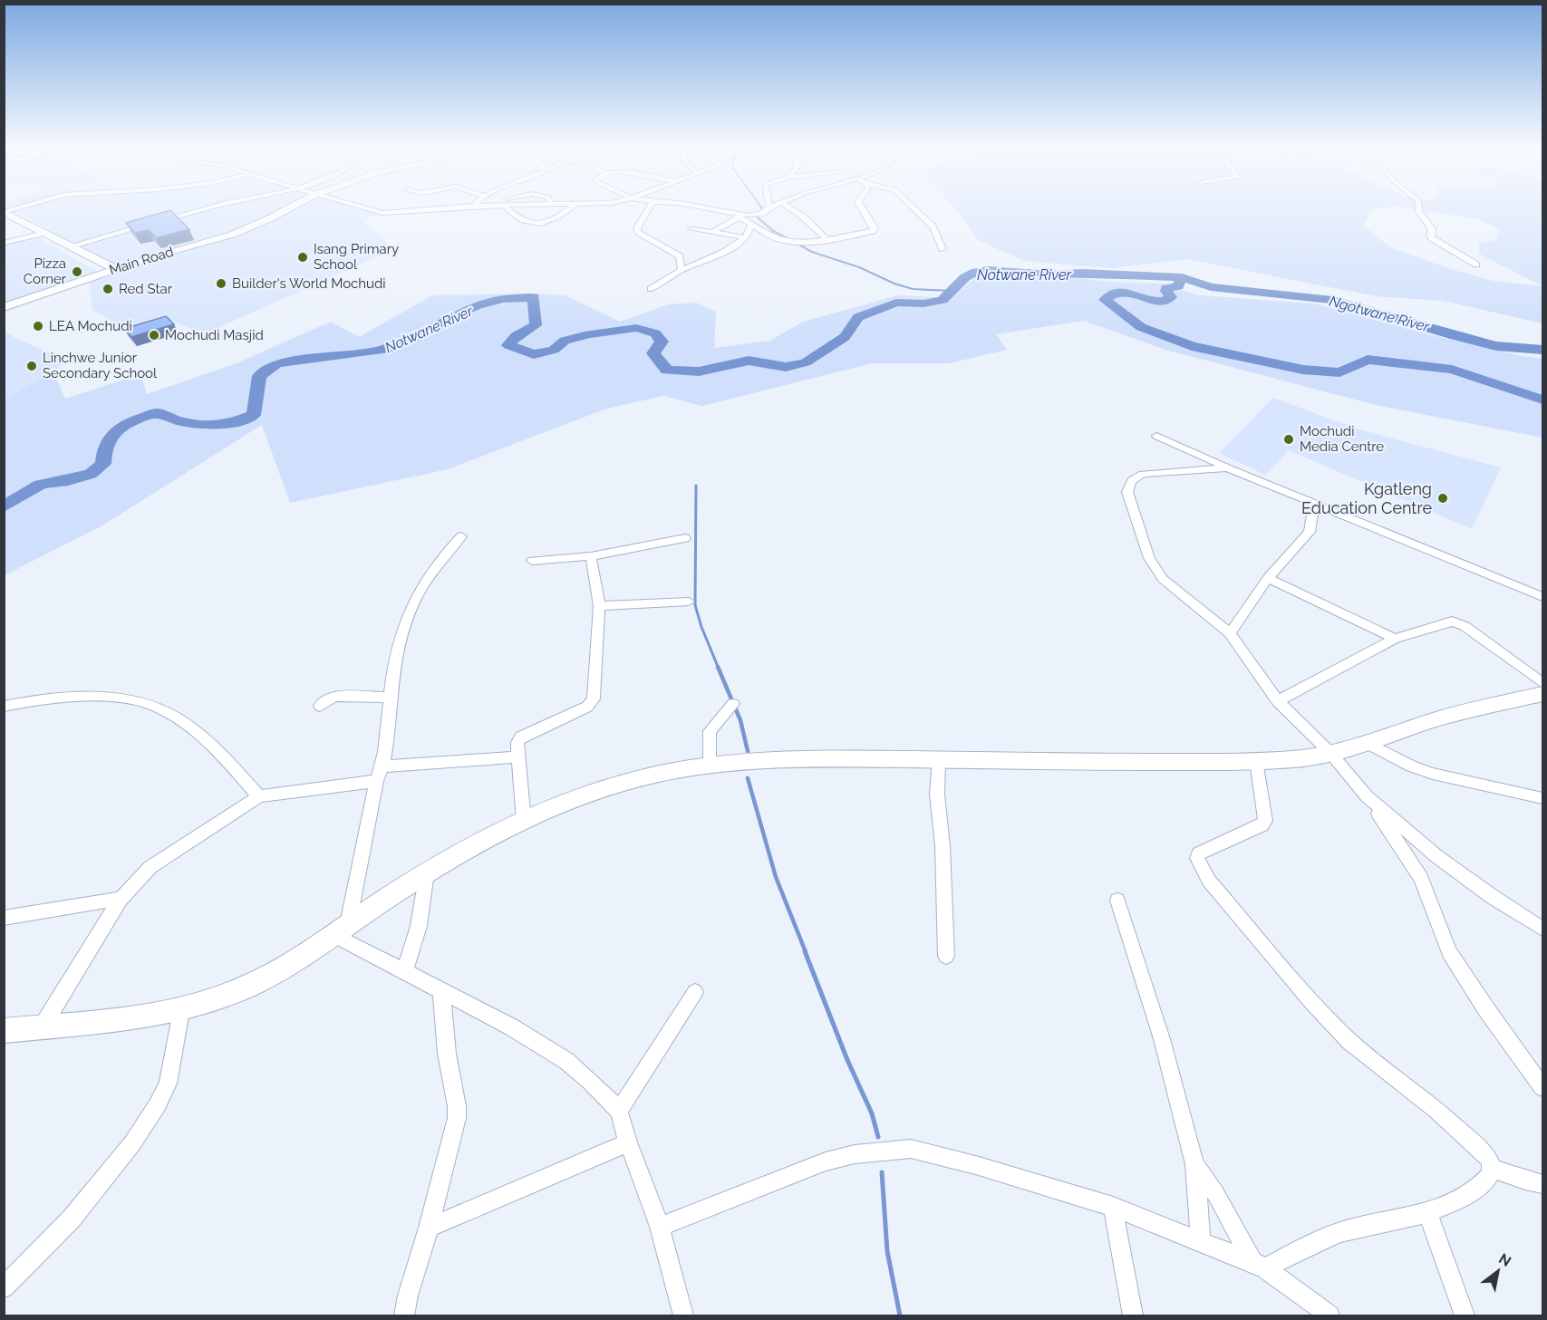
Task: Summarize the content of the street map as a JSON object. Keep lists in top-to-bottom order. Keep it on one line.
{"streets":{"street":["Main Road"]},"water":["Notwane River","Ngotwane River"],"places":["Isang Primary School","Pizza Corner","Builder's World Mochudi","Red Star","LEA Mochudi","Mochudi Masjid","Linchwe Junior Secondary School","Mochudi Media Centre","Kgatleng Education Centre"],"north":"top right"}
